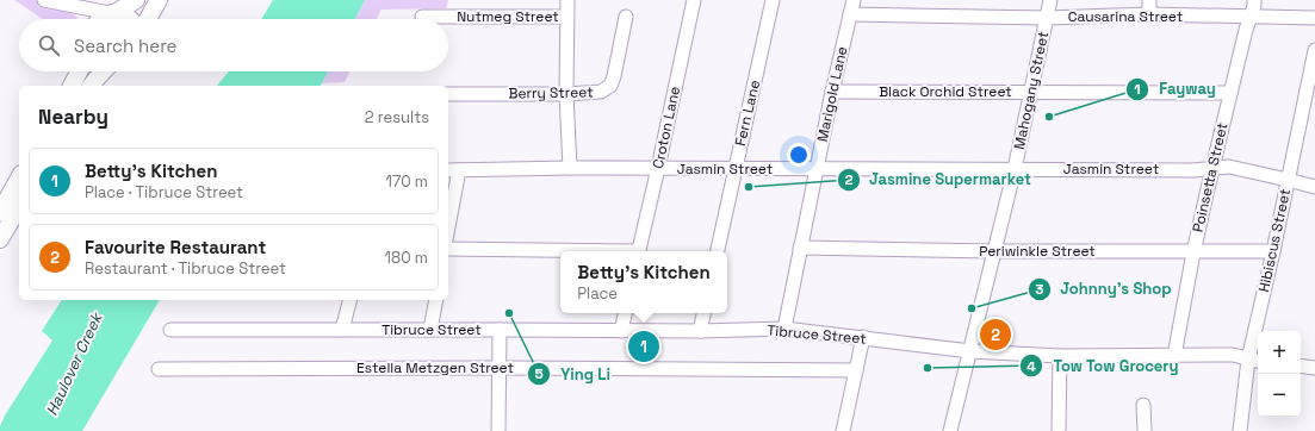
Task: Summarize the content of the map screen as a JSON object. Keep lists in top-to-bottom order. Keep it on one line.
{"streets":{"street":["Nutmeg Street","Causarina Street","Mahogany Street","Black Orchid Street","Berry Street","Marigold Lane","Fern Lane","Croton Lane","Jasmin Street","Poinsetta Street","Hibiscus Street","Periwinkle Street","Tibruce Street","Estella Metzgen Street"]},"crossings":[["Causarina Street","Mahogany Street"],["Causarina Street","Marigold Lane"],["Causarina Street","Poinsetta Street"],["Mahogany Street","Black Orchid Street"],["Mahogany Street","Jasmin Street"],["Mahogany Street","Periwinkle Street"],["Mahogany Street","Tibruce Street"],["Black Orchid Street","Marigold Lane"],["Black Orchid Street","Poinsetta Street"],["Marigold Lane","Jasmin Street"],["Marigold Lane","Periwinkle Street"],["Marigold Lane","Tibruce Street"],["Fern Lane","Jasmin Street"],["Croton Lane","Jasmin Street"],["Jasmin Street","Poinsetta Street"],["Jasmin Street","Hibiscus Street"],["Poinsetta Street","Periwinkle Street"],["Poinsetta Street","Tibruce Street"],["Hibiscus Street","Periwinkle Street"],["Hibiscus Street","Tibruce Street"]],"water":["Haulover Creek"],"places":["Fayway","Jasmine Supermarket","Johnny's Shop","Ying Li","Tow Tow Grocery"],"page":{"search":"Search here","heading":["Nearby","2 results"],"list":[{"mark":"1","name":"Betty's Kitchen","note":"Place · Tibruce Street","value":"170 m"},{"mark":"2","name":"Favourite Restaurant","note":"Restaurant · Tibruce Street","value":"180 m"}],"popup":["Betty's Kitchen","Place"],"pins":["2","1"],"map_buttons":["+","−"]}}
